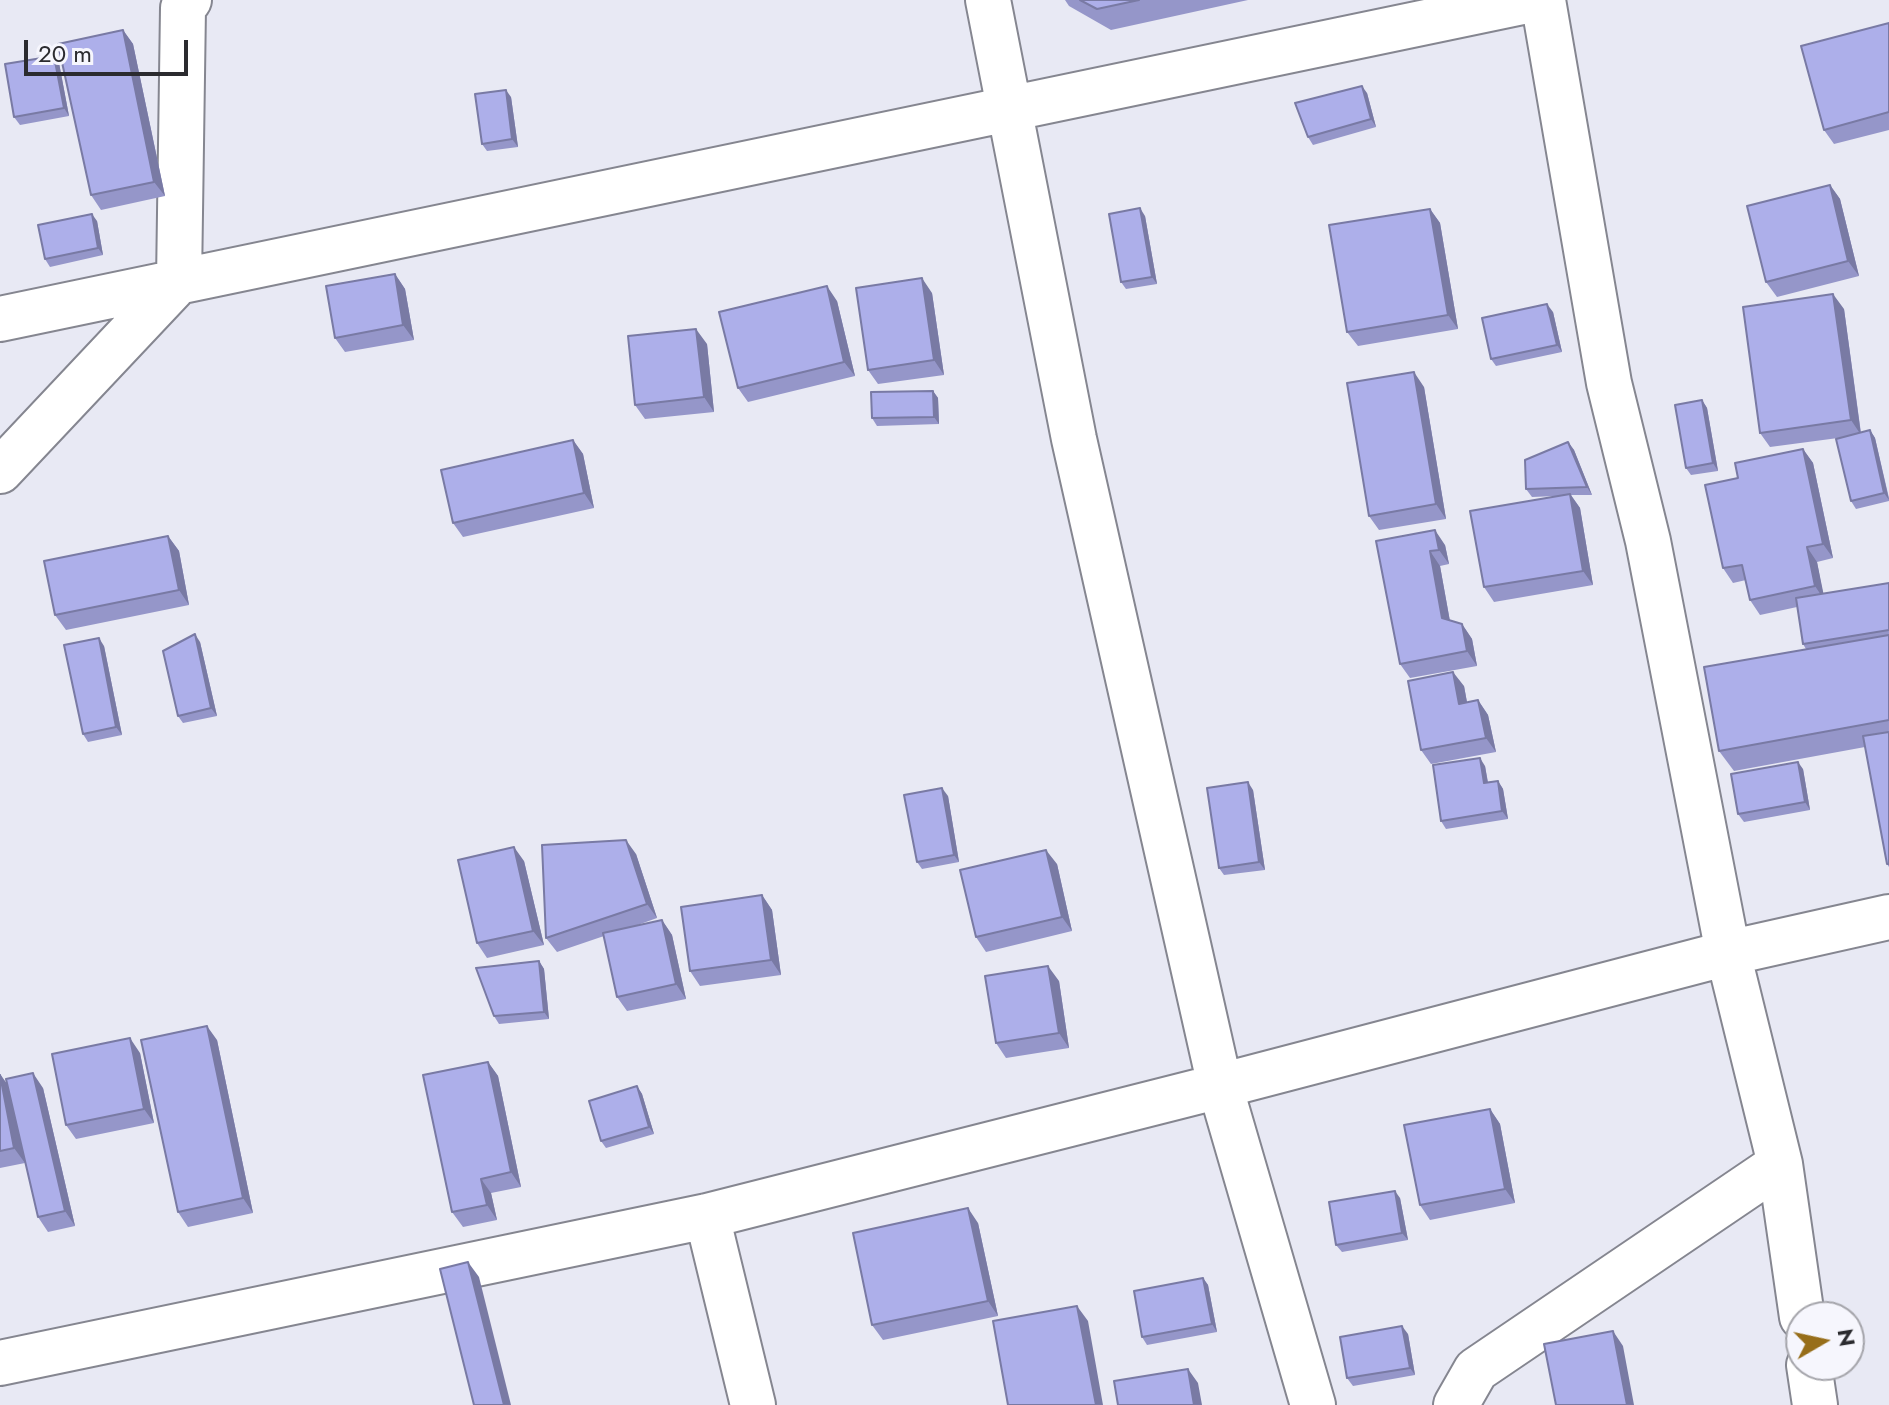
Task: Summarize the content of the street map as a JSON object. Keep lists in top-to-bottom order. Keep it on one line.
{"scale_bar":"20 m","north":"right"}
